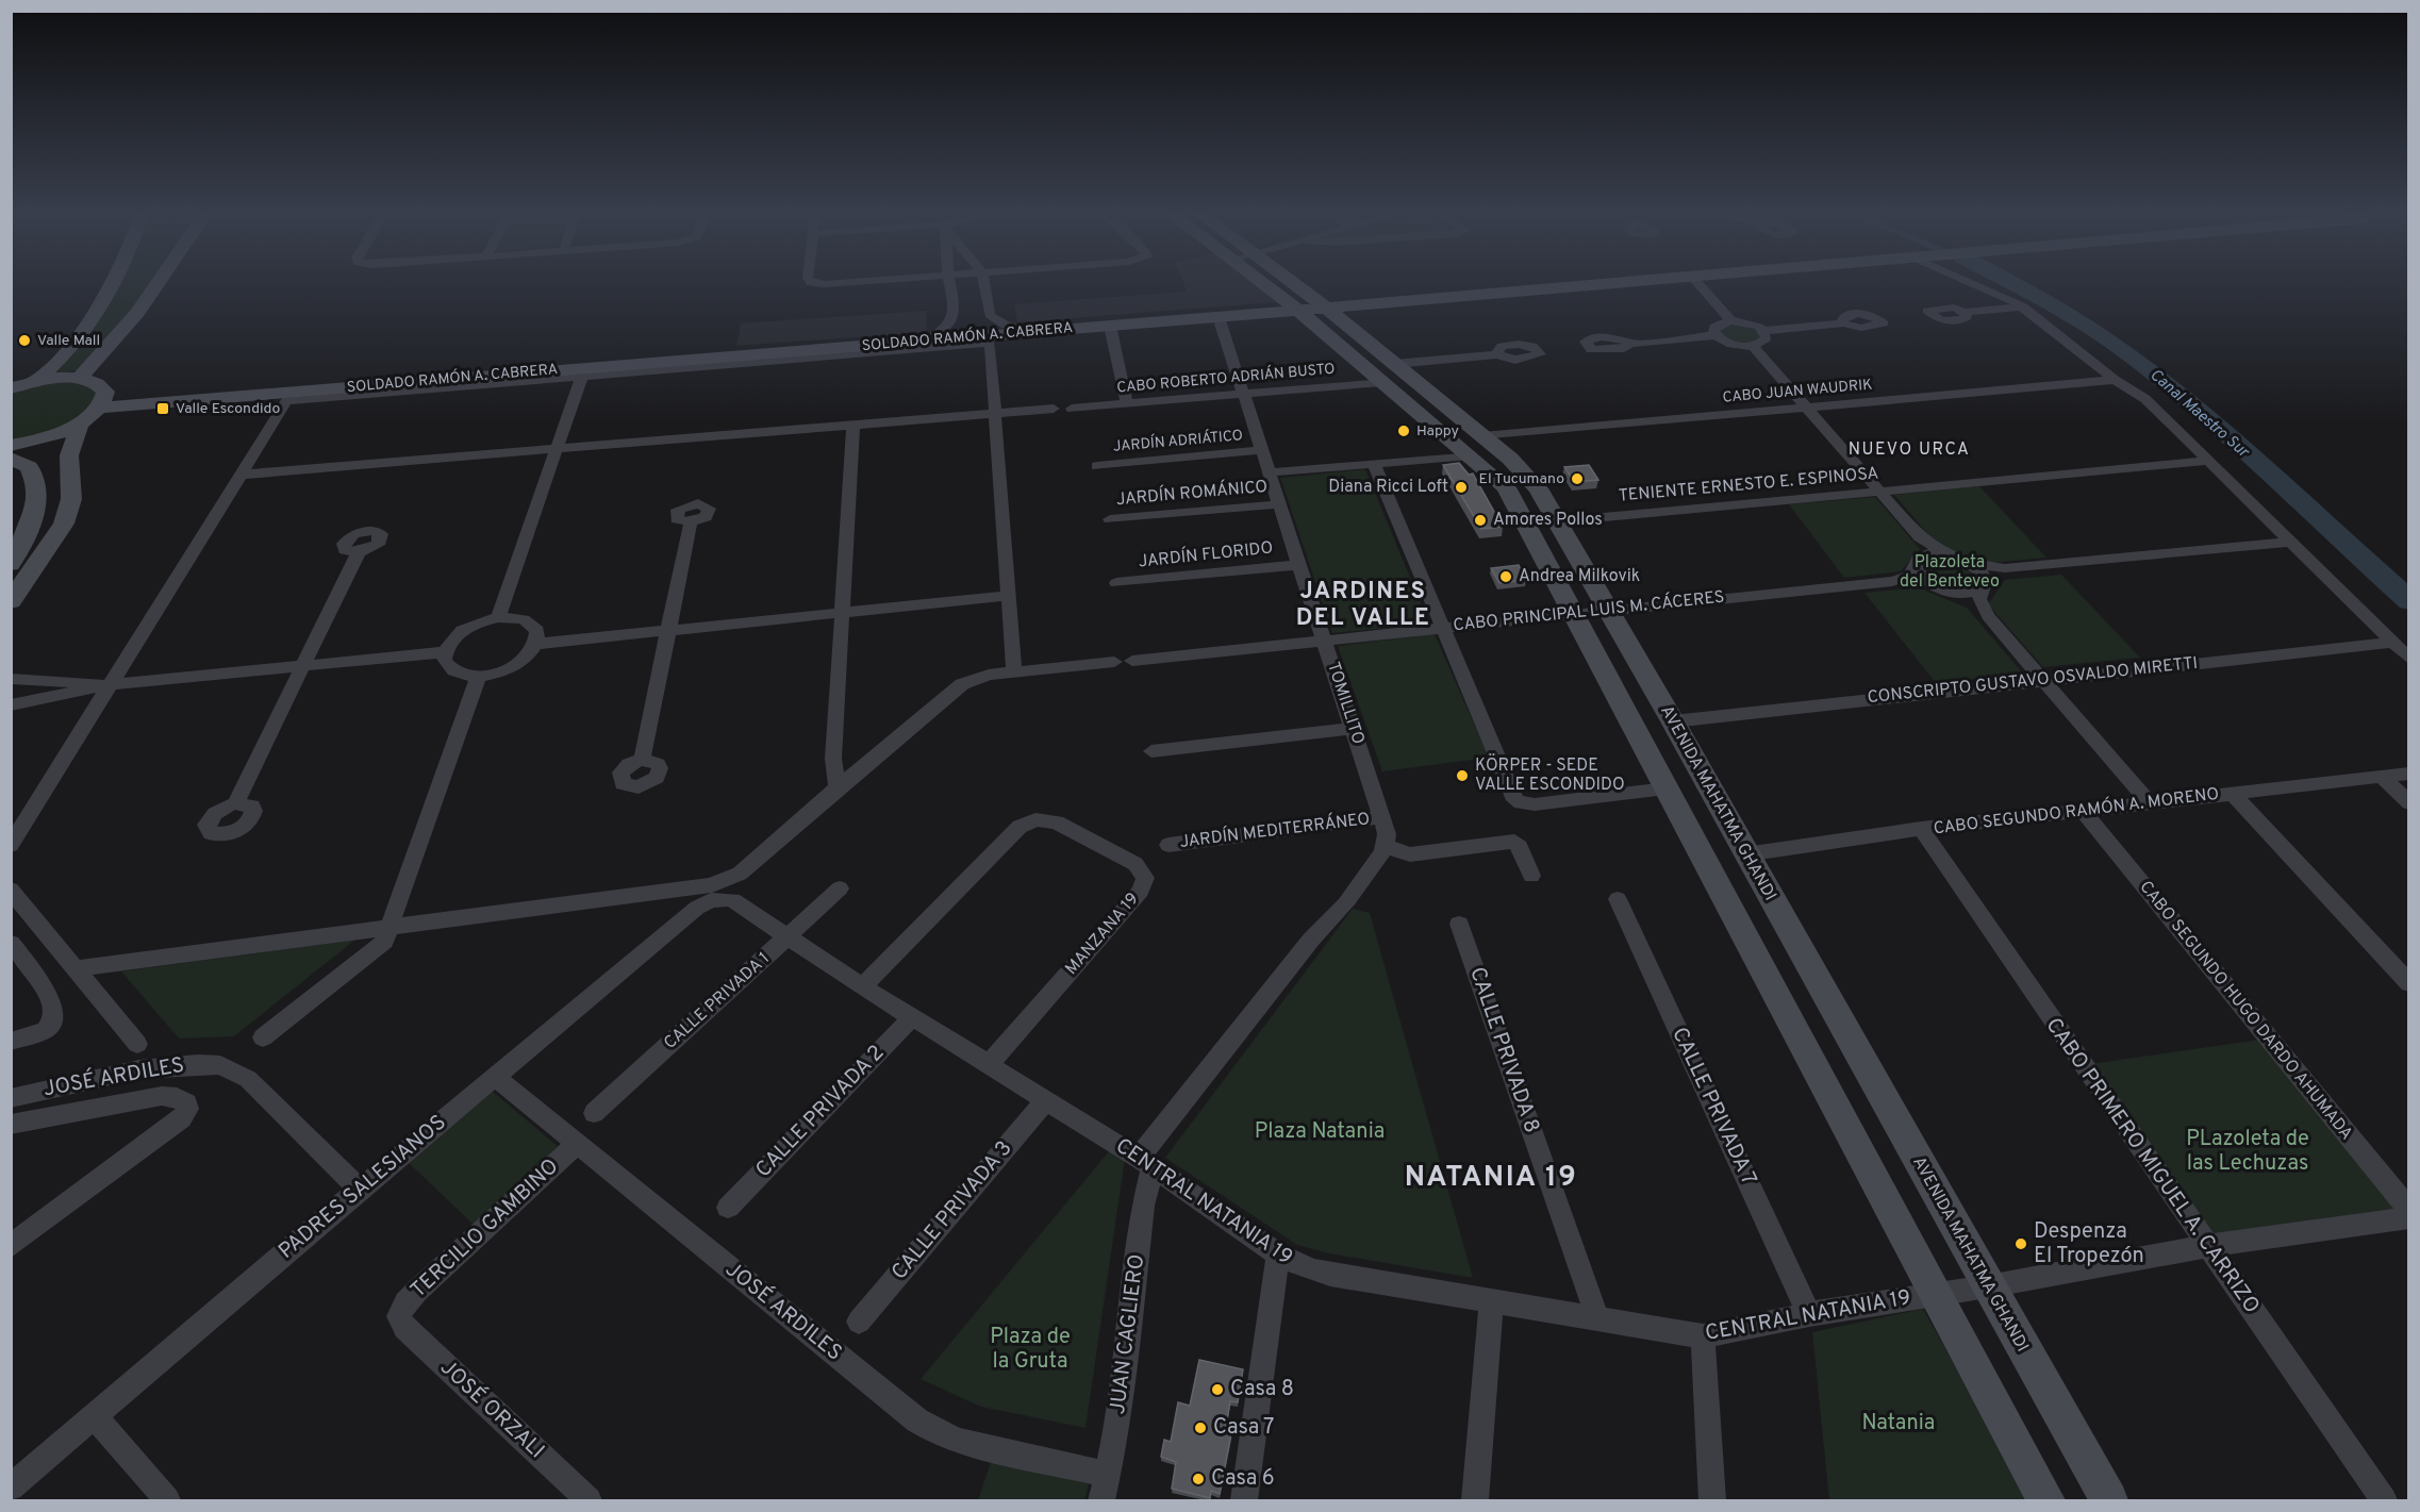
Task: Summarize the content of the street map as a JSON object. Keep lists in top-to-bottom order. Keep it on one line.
{"streets":{"main road":["SOLDADO RAMÓN A. CABRERA","AVENIDA MAHATMA GHANDI"],"street":["CABO ROBERTO ADRIÁN BUSTO","CABO JUAN WAUDRIK","JARDÍN ADRIÁTICO","TENIENTE ERNESTO E. ESPINOSA","JARDÍN ROMÁNICO","JARDÍN FLORIDO","CABO PRINCIPAL LUIS M. CÁCERES","CONSCRIPTO GUSTAVO OSVALDO MIRETTI","TOMILLITO","CABO SEGUNDO RAMÓN A. MORENO","JARDÍN MEDITERRÁNEO","MANZANA 19","CALLE PRIVADA 1","CABO SEGUNDO HUGO DARDO AHUMADA","CALLE PRIVADA 8","JOSÉ ARDILES","CALLE PRIVADA 7","CALLE PRIVADA 2","CABO PRIMERO MIGUEL A. CARRIZO","PADRES SALESIANOS","CENTRAL NATANIA 19","CALLE PRIVADA 3","TERCILIO GAMBINO","JUAN CAGLIERO","JOSÉ ORZALI"]},"crossings":[["SOLDADO RAMÓN A. CABRERA","TOMILLITO"],["SOLDADO RAMÓN A. CABRERA","AVENIDA MAHATMA GHANDI"],["CABO ROBERTO ADRIÁN BUSTO","TOMILLITO"],["CABO ROBERTO ADRIÁN BUSTO","AVENIDA MAHATMA GHANDI"],["CABO JUAN WAUDRIK","TOMILLITO"],["CABO JUAN WAUDRIK","AVENIDA MAHATMA GHANDI"],["JARDÍN ADRIÁTICO","TOMILLITO"],["TENIENTE ERNESTO E. ESPINOSA","AVENIDA MAHATMA GHANDI"],["JARDÍN ROMÁNICO","TOMILLITO"],["JARDÍN FLORIDO","TOMILLITO"],["CABO PRINCIPAL LUIS M. CÁCERES","TOMILLITO"],["CABO PRINCIPAL LUIS M. CÁCERES","AVENIDA MAHATMA GHANDI"],["CONSCRIPTO GUSTAVO OSVALDO MIRETTI","AVENIDA MAHATMA GHANDI"],["TOMILLITO","JARDÍN MEDITERRÁNEO"],["AVENIDA MAHATMA GHANDI","CABO SEGUNDO RAMÓN A. MORENO"],["AVENIDA MAHATMA GHANDI","CENTRAL NATANIA 19"],["CABO SEGUNDO RAMÓN A. MORENO","CABO SEGUNDO HUGO DARDO AHUMADA"],["CABO SEGUNDO RAMÓN A. MORENO","CABO PRIMERO MIGUEL A. CARRIZO"],["MANZANA 19","CENTRAL NATANIA 19"],["CALLE PRIVADA 1","CENTRAL NATANIA 19"],["CALLE PRIVADA 8","CENTRAL NATANIA 19"],["JOSÉ ARDILES","PADRES SALESIANOS"],["JOSÉ ARDILES","TERCILIO GAMBINO"],["JOSÉ ARDILES","JUAN CAGLIERO"],["CALLE PRIVADA 7","CENTRAL NATANIA 19"],["CALLE PRIVADA 2","CENTRAL NATANIA 19"],["CABO PRIMERO MIGUEL A. CARRIZO","CENTRAL NATANIA 19"],["PADRES SALESIANOS","CENTRAL NATANIA 19"],["CENTRAL NATANIA 19","CALLE PRIVADA 3"],["CENTRAL NATANIA 19","JUAN CAGLIERO"],["TERCILIO GAMBINO","JOSÉ ORZALI"]],"districts":["NUEVO URCA","JARDINES DEL VALLE","NATANIA 19"],"water":["Canal Maestro Sur"],"parks":["Plazoleta del Benteveo","Plaza Natania","PLazoleta de las Lechuzas","Plaza de la Gruta","Natania"],"places":{"other":["Valle Mall","Happy","El Tucumano","Diana Ricci Loft","Amores Pollos","Andrea Milkovik","KÖRPER - SEDE VALLE ESCONDIDO","Despenza El Tropezón","Casa 8","Casa 7","Casa 6"],"transit":["Valle Escondido"]}}
